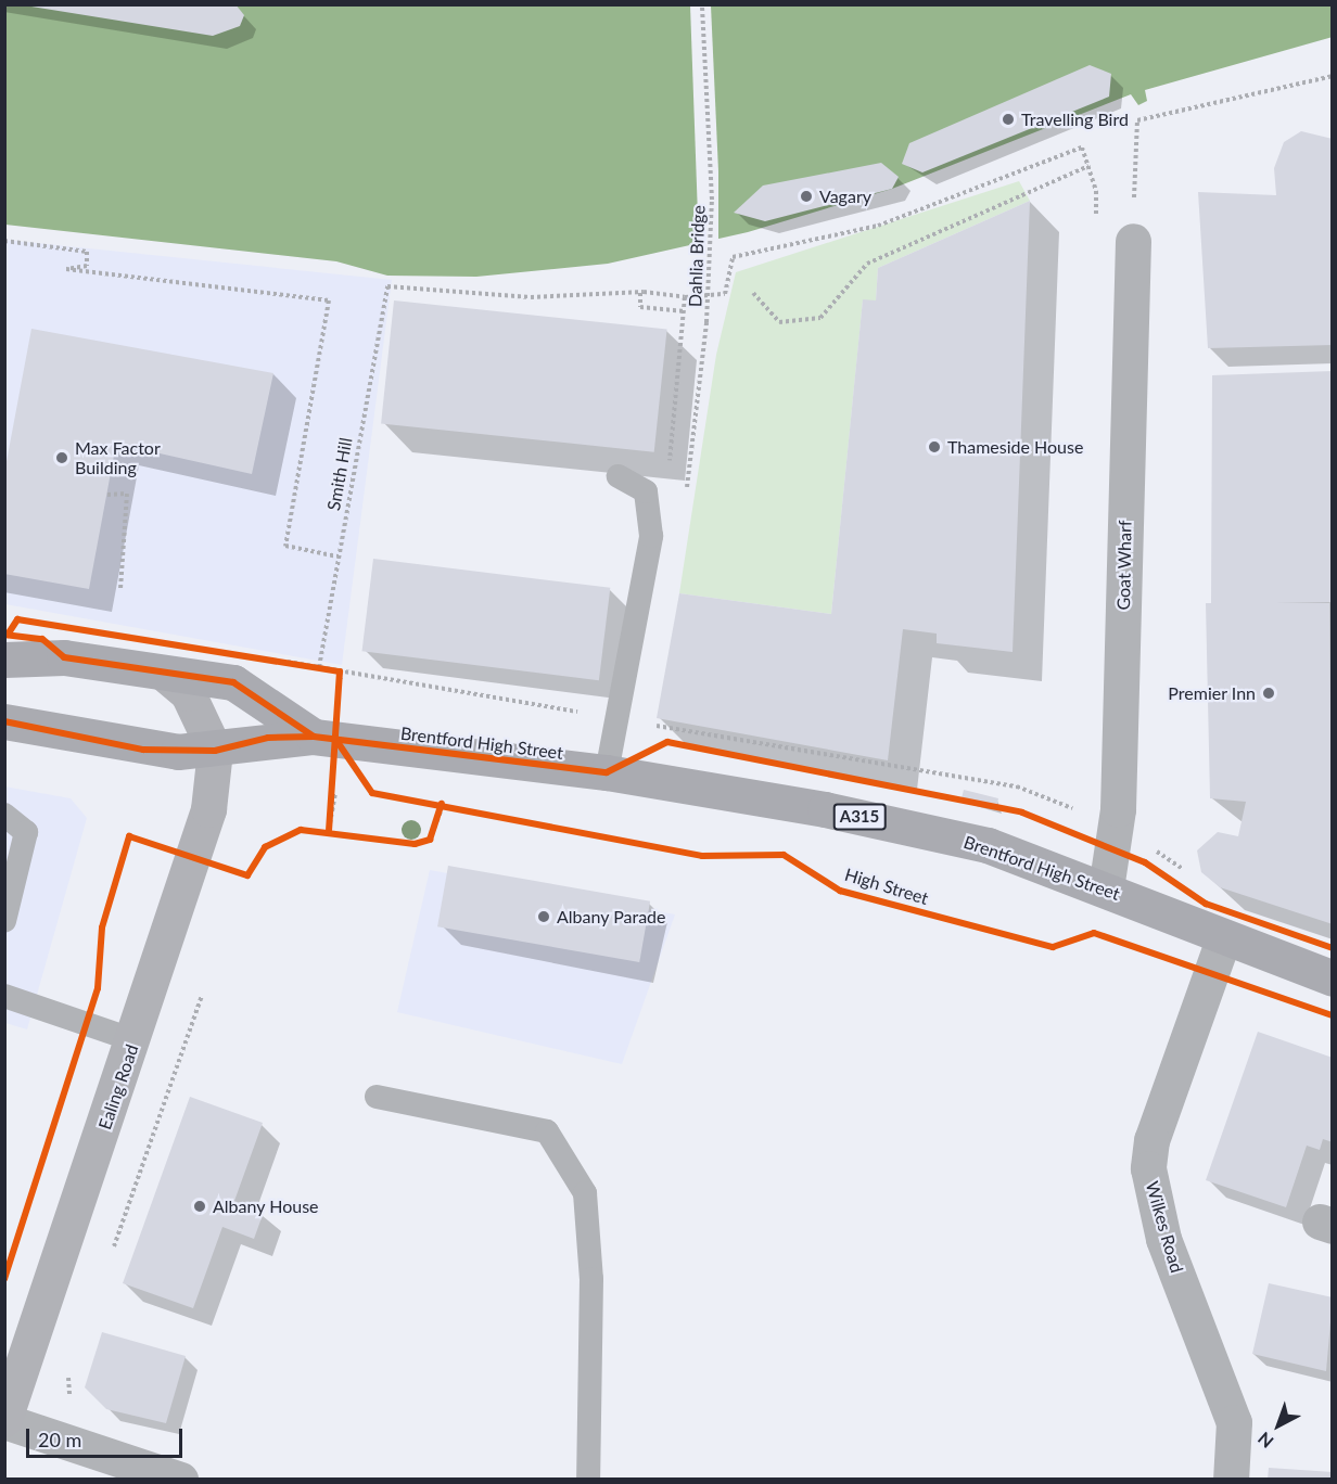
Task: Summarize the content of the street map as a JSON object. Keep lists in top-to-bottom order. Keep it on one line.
{"streets":{"main road":["Brentford High Street","A315","Ealing Road"],"street":["Goat Wharf","Wilkes Road"],"path":["Dahlia Bridge","Smith Hill"],"cycle path":["High Street"]},"crossings":[["Goat Wharf","Brentford High Street"],["Brentford High Street","Ealing Road"],["Brentford High Street","Wilkes Road"]],"places":["Travelling Bird","Vagary","Thameside House","Max Factor Building","Premier Inn","Albany Parade","Albany House"],"scale_bar":"20 m","north":"bottom left"}
